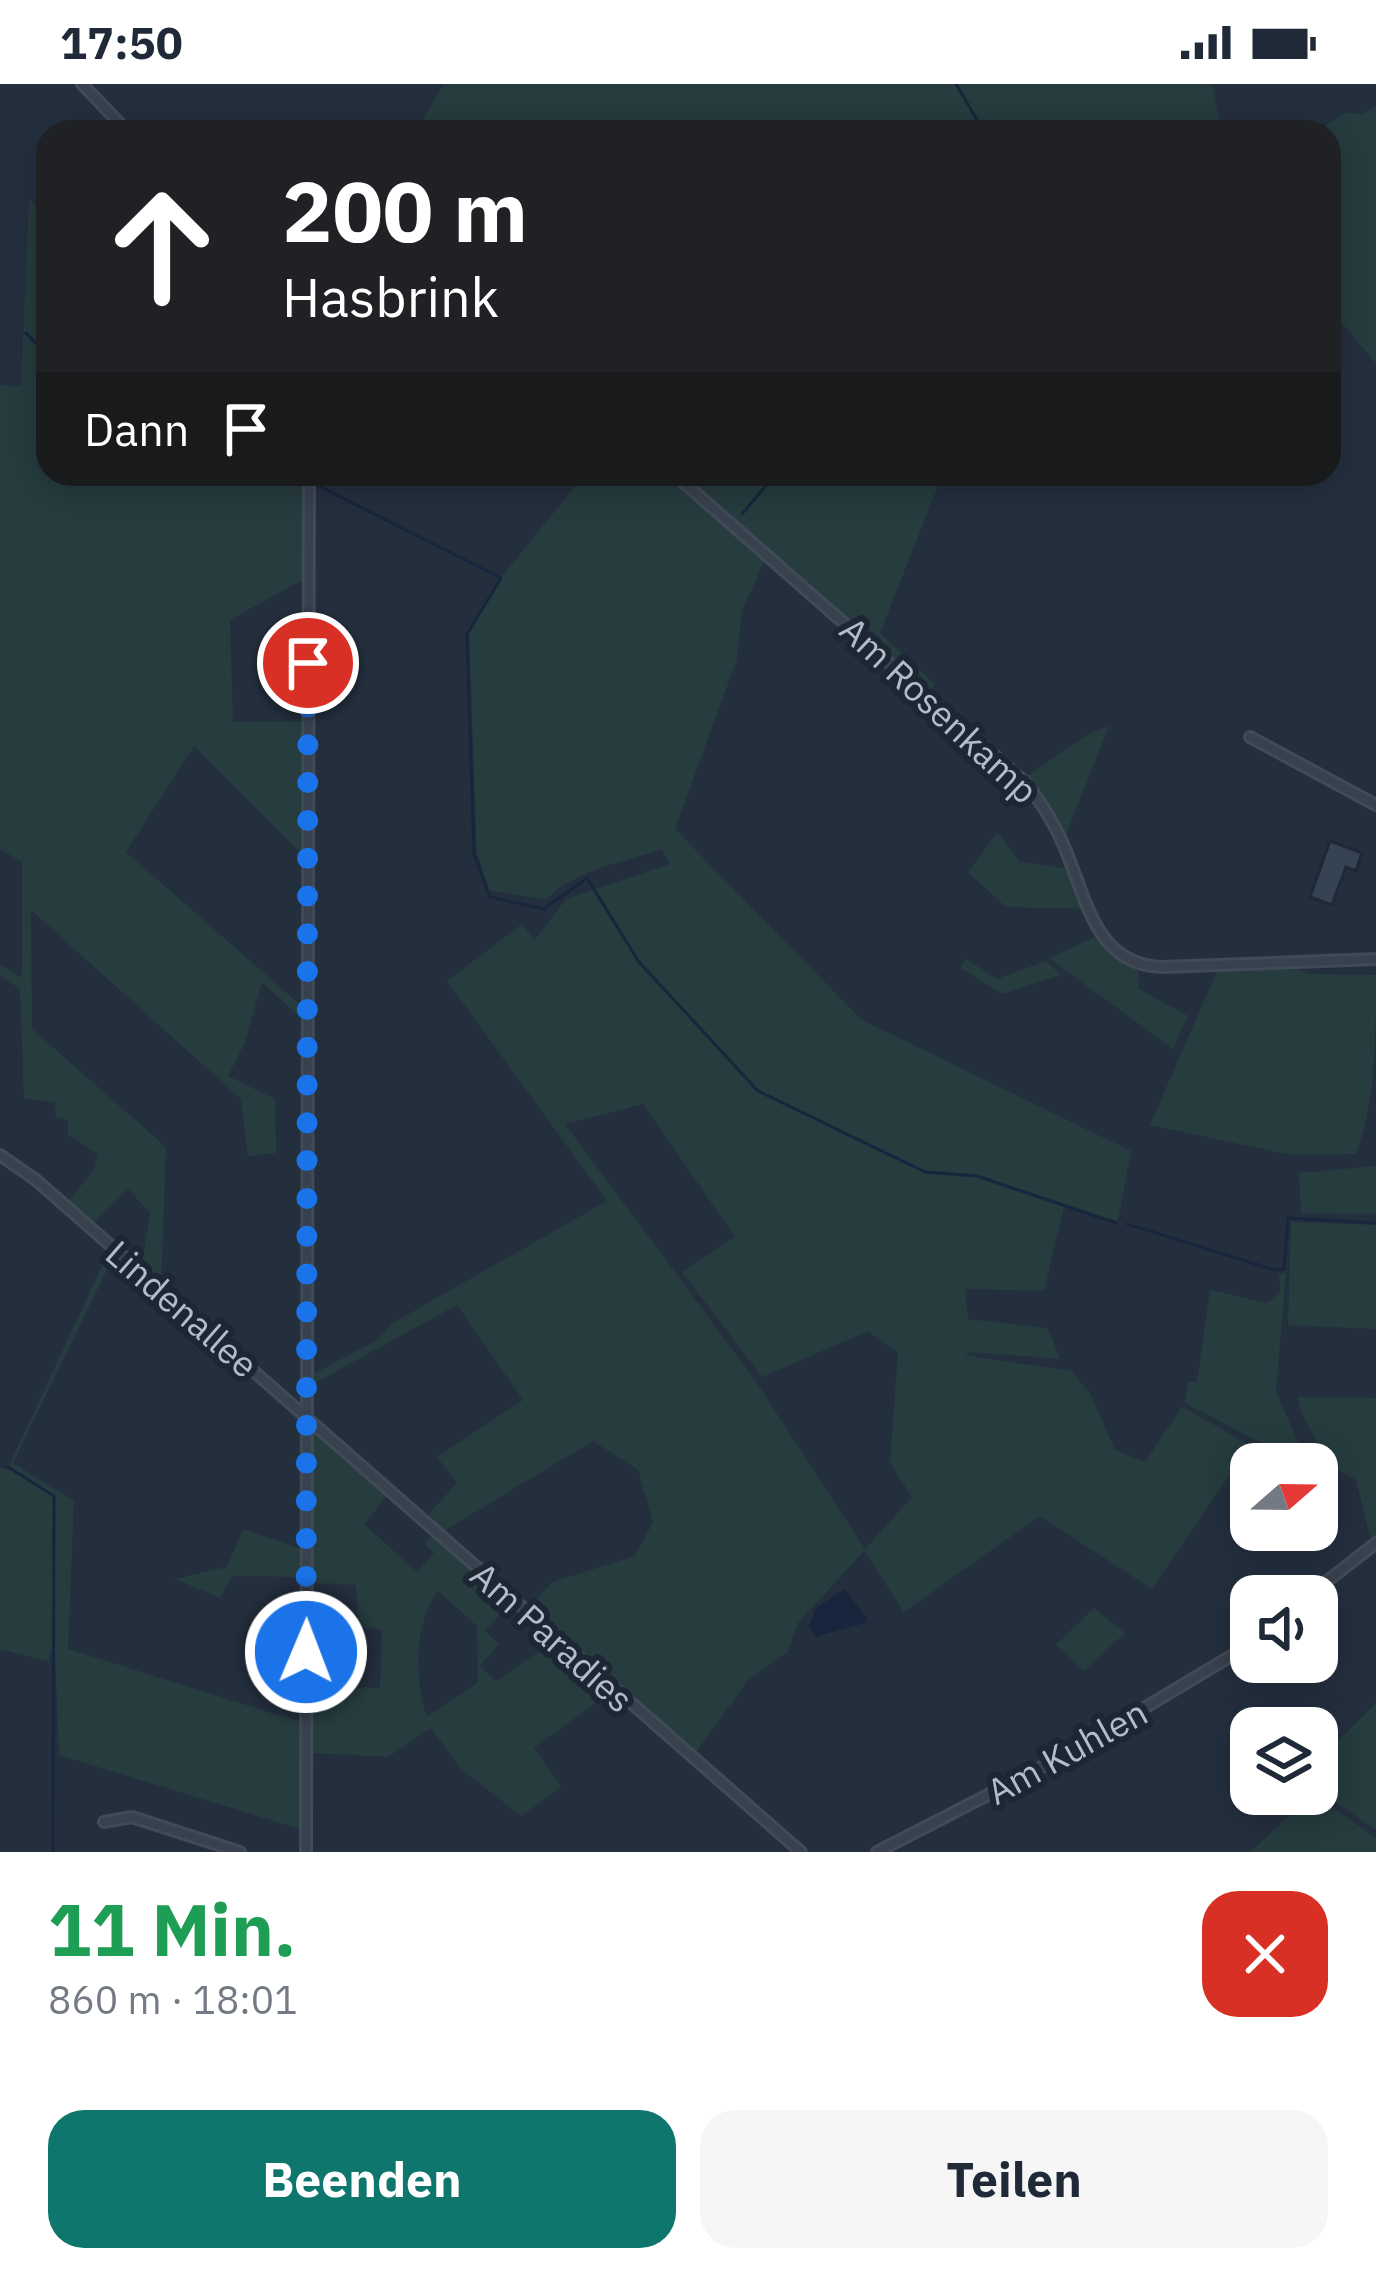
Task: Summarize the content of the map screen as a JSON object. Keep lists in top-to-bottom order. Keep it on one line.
{"streets":{"street":["Am Rosenkamp","Lindenallee","Am Paradies","Am Kuhlen"]},"crossings":[["Lindenallee","Am Paradies"]],"north":"right","page":{"status":"17:50","turn":["200 m","Hasbrink"],"then":"Dann","heading":["11 Min.","860 m · 18:01"],"buttons":["Beenden","Teilen"]}}
